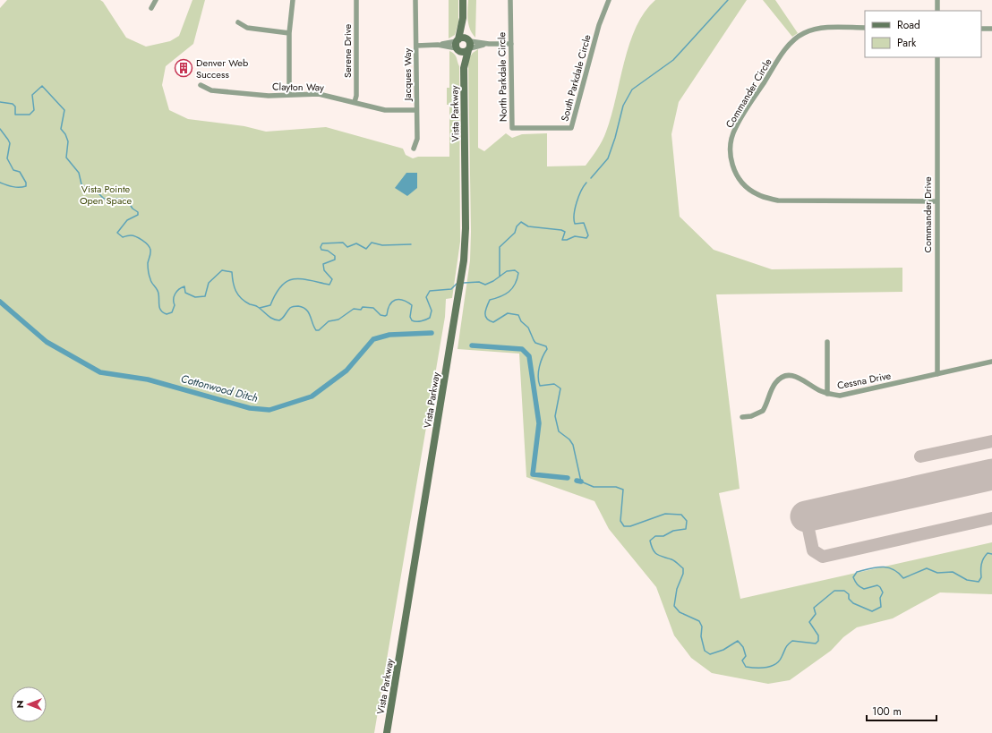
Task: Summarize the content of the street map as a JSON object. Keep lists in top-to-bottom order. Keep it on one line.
{"streets":{"street":["Serene Drive","Jacques Way","North Parkdale Circle","South Parkdale Circle","Clayton Way","Commander Circle","Vista Parkway","Commander Drive","Cessna Drive"]},"crossings":[["Serene Drive","Clayton Way"],["Jacques Way","Clayton Way"],["North Parkdale Circle","South Parkdale Circle"],["Commander Circle","Commander Drive"],["Commander Drive","Cessna Drive"]],"water":["Cottonwood Ditch"],"parks":["Vista Pointe Open Space"],"places":{"building":["Denver Web Success"]},"legend":["Road","Park"],"scale_bar":"100 m","north":"left"}
